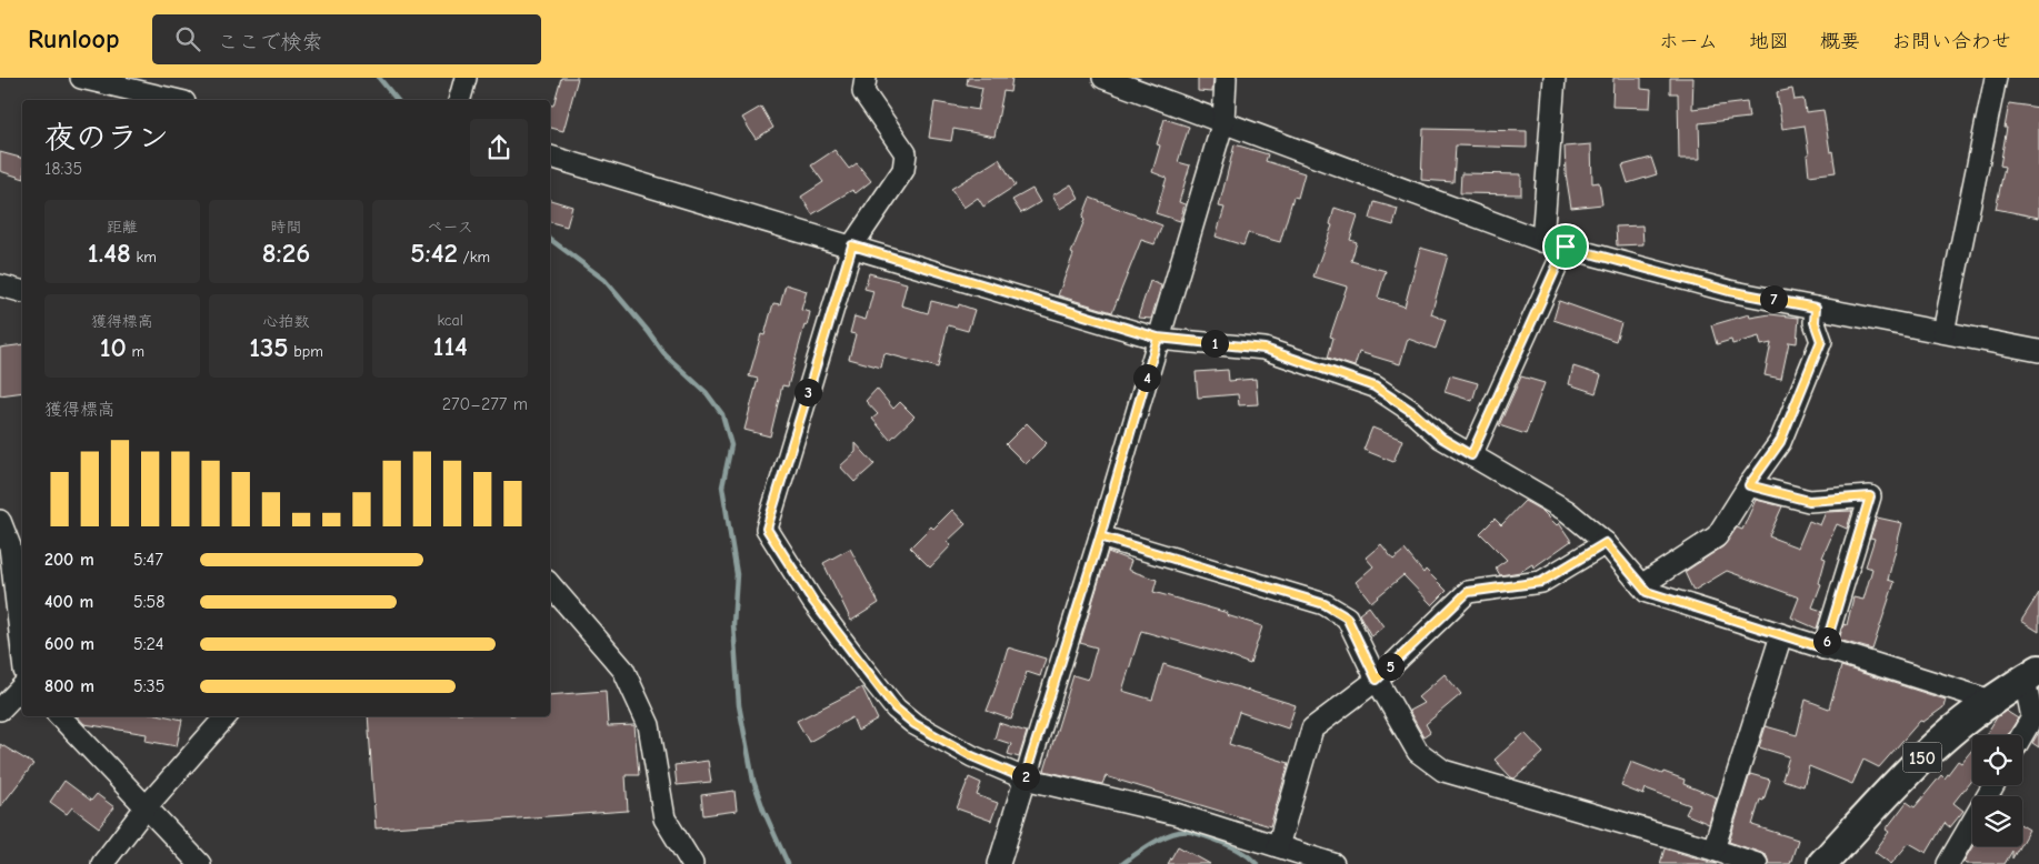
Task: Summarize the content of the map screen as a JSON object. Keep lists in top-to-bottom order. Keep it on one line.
{"streets":{"highway":["150"]},"page":{"header":"Runloop","search":"ここで検索","nav":["ホーム","地図","概要","お問い合わせ"],"heading":["夜のラン","18:35"],"stats":[["距離","1.48 km"],["時間","8:26"],["ペース","5:42 /km"],["獲得標高","10 m"],["心拍数","135 bpm"],["kcal","114"]],"pins":["7","1","4","3","6","5","2"],"chart":["獲得標高","270–277 m"],"list":[{"name":"200 m","note":"5:47"},{"name":"400 m","note":"5:58"},{"name":"600 m","note":"5:24"},{"name":"800 m","note":"5:35"}]}}
